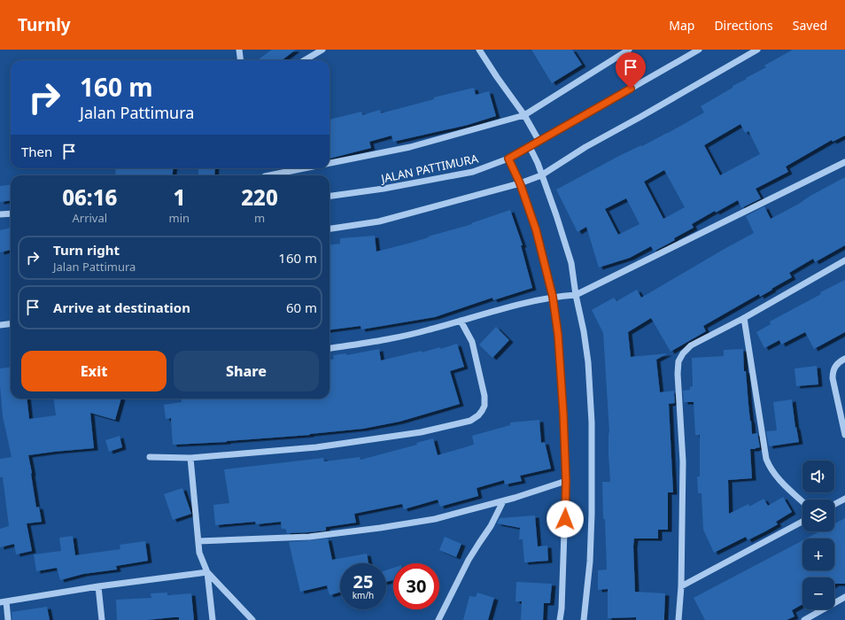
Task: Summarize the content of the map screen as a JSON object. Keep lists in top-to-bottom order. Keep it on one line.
{"streets":{"street":["JALAN PATTIMURA"]},"page":{"header":"Turnly","nav":["Map","Directions","Saved"],"turn":["160 m","Jalan Pattimura"],"then":"Then","eta":["06:16","Arrival","1","min","220","m"],"list":[{"name":"Turn right","note":"Jalan Pattimura","value":"160 m"},{"name":"Arrive at destination","value":"60 m"}],"buttons":["Exit","Share"],"map_buttons":["+","−"],"speed":"25 km/h","limit":"30"}}
